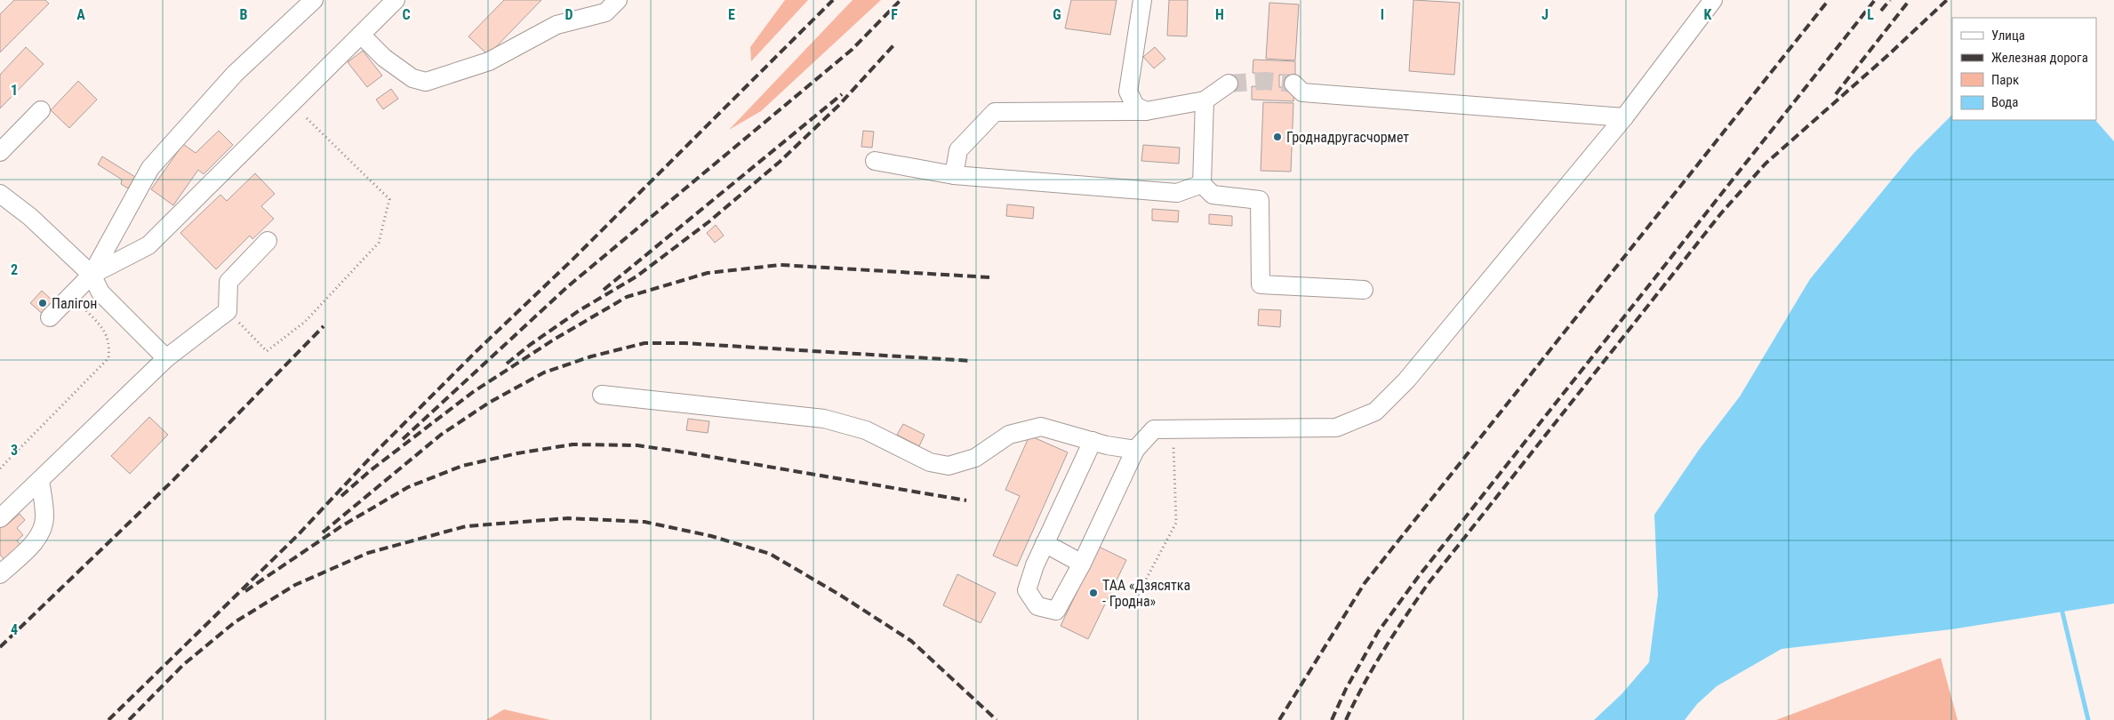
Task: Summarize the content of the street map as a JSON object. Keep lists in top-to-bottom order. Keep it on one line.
{"places":["Гроднадругасчормет","Палігон","ТАА «Дзясятка - Гродна»"],"legend":["Улица","Железная дорога","Парк","Вода"],"grid":{"columns":["A","B","C","D","E","F","G","H","I","J","K","L"],"rows":["1","2","3","4"]}}
